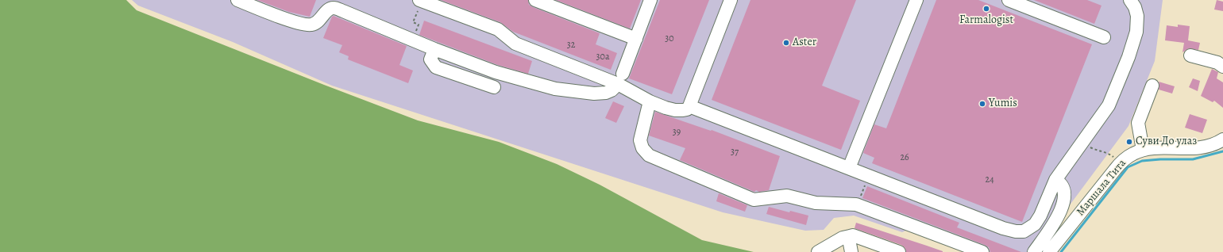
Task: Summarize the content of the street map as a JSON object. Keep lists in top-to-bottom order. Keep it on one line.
{"streets":{"street":["Маршала Тита"]},"places":["Farmalogist","Aster","Yumis","Суви До улаз"],"house_numbers":["30","32","30a","39","37","26","24"]}
